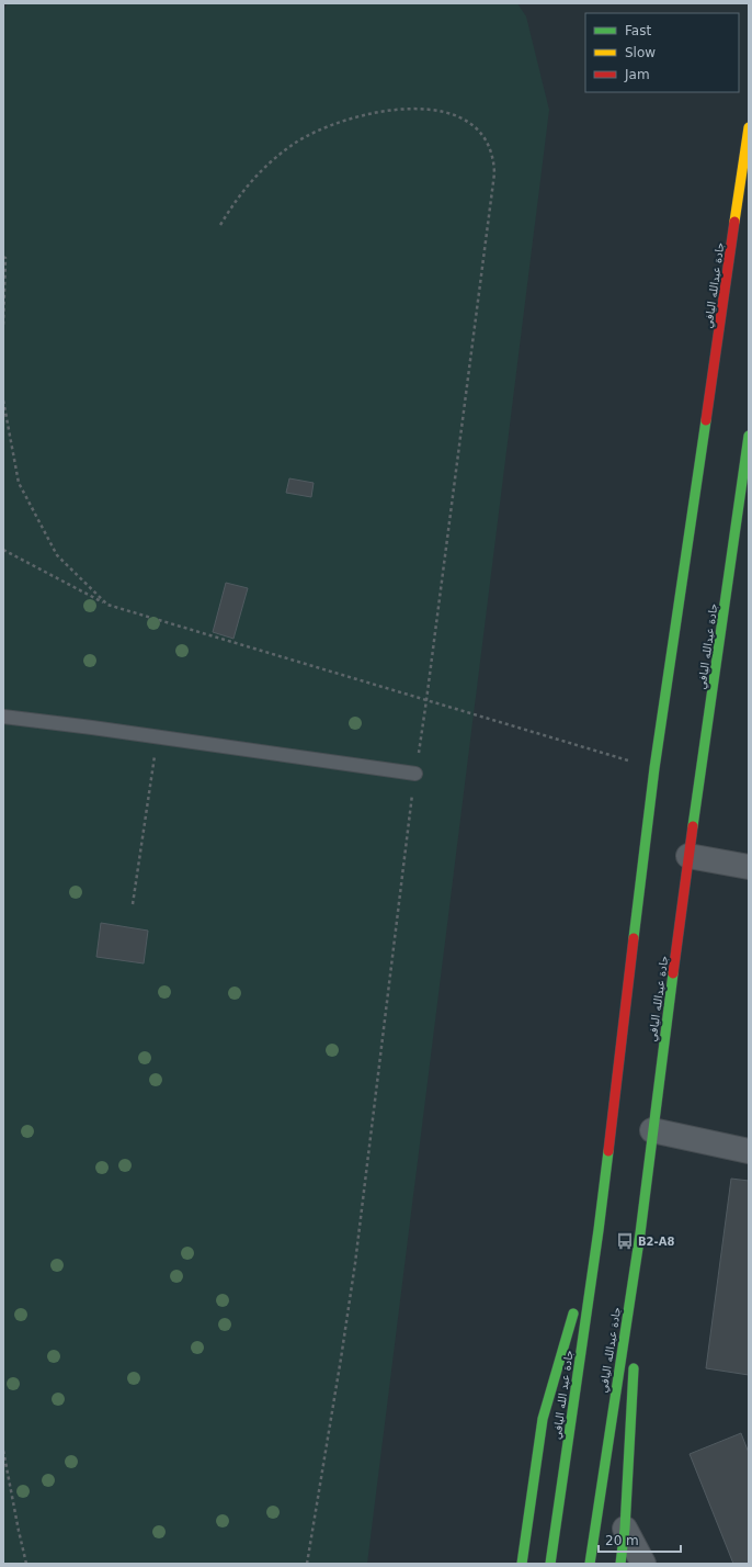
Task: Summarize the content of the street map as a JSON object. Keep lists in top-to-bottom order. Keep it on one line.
{"streets":{"highway":["جادة عبدالله اليافي","جادة عبد الله اليافي"]},"crossings":[["جادة عبدالله اليافي","جادة عبد الله اليافي"]],"places":{"bus stop":["B2-A8"]},"legend":["Fast","Slow","Jam"],"scale_bar":"20 m"}
